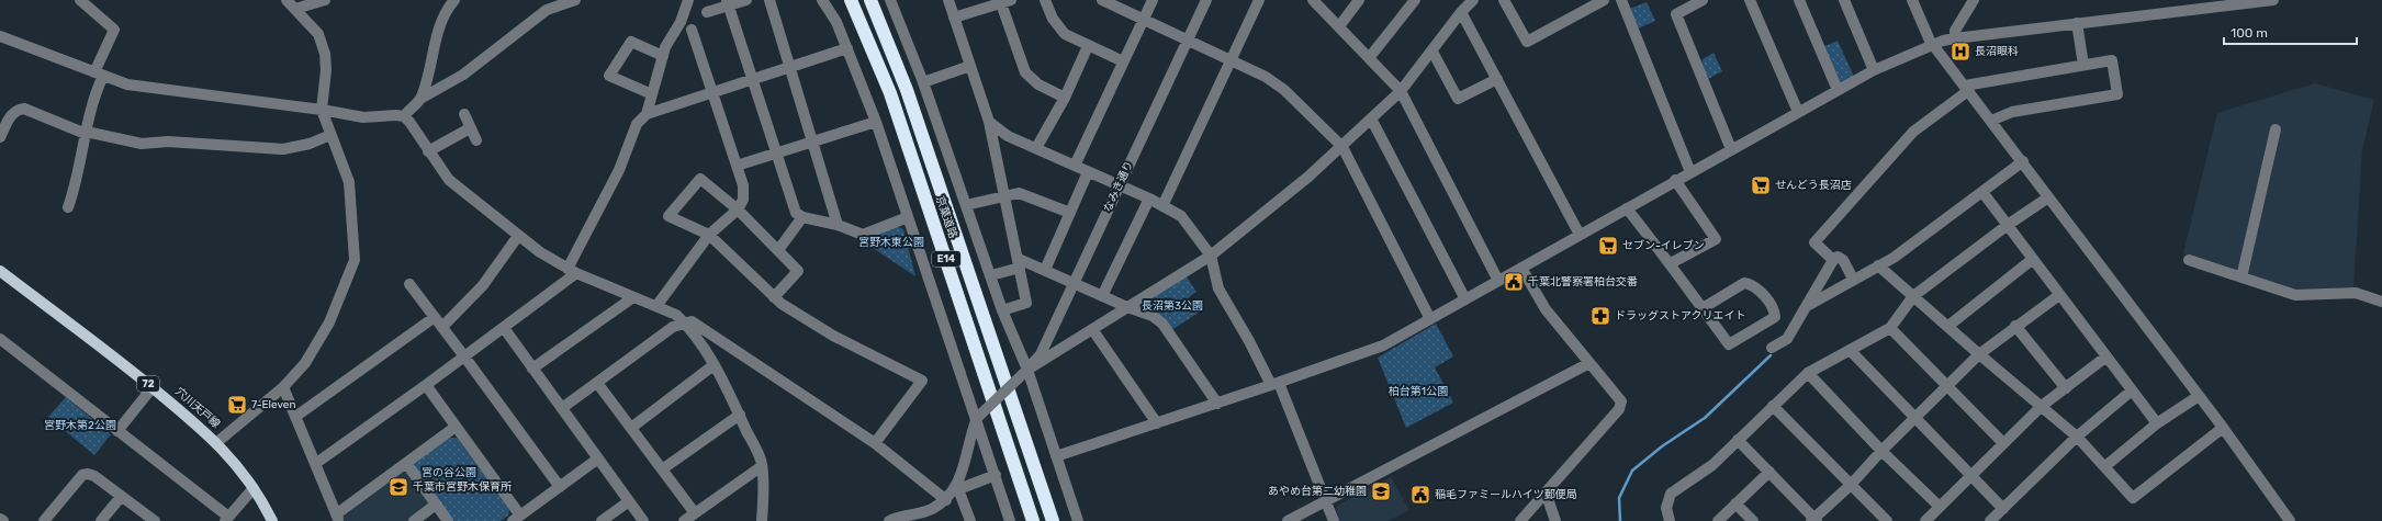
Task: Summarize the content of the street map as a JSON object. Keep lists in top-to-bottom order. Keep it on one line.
{"streets":{"highway":["京葉道路","E14"],"main road":["72","穴川天戸線"],"street":["なみき通り"]},"parks":["宮野木東公園","長沼第3公園","柏台第1公園","宮野木第2公園","宮の谷公園"],"places":{"hospital":["長沼眼科"],"supermarket":["せんどう長沼店","セブン-イレブン","7-Eleven"],"public building":["千葉北警察署柏台交番","稲毛ファミールハイツ郵便局"],"pharmacy":["ドラッグストアクリエイト"],"school or university":["千葉市宮野木保育所","あやめ台第二幼稚園"]},"scale_bar":"100 m"}
